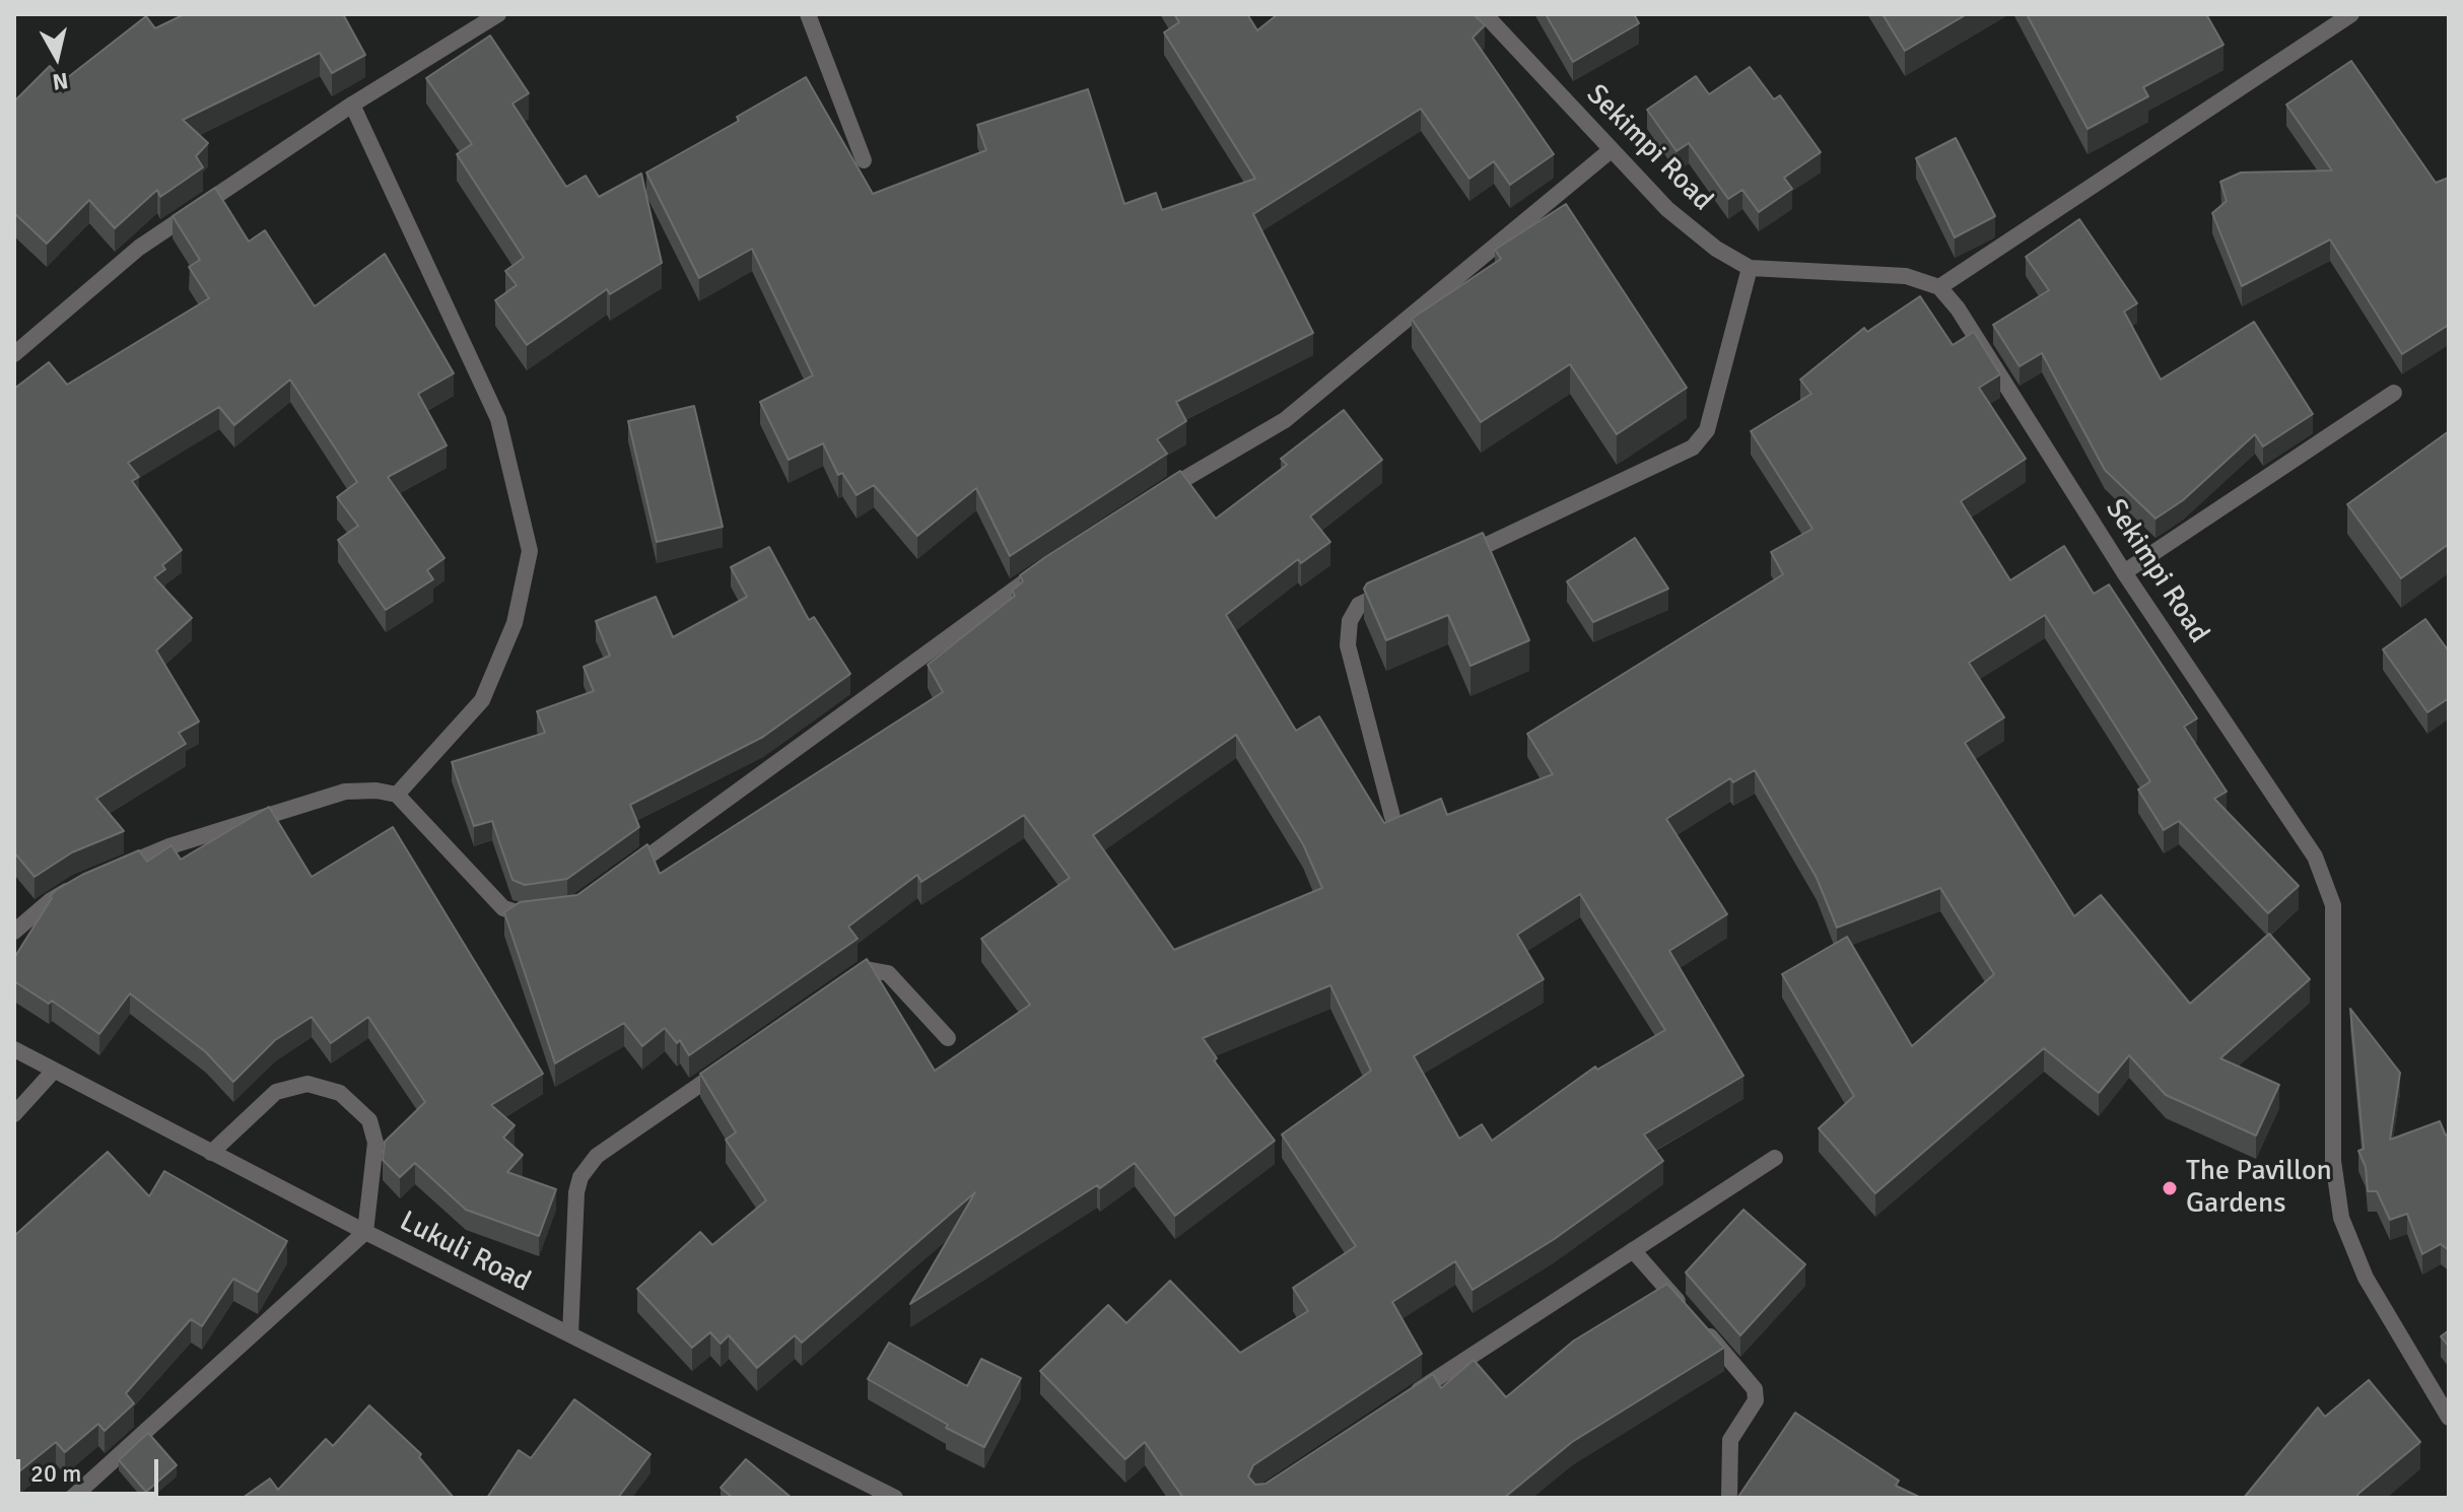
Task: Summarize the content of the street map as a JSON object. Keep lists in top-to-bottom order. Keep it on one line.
{"streets":{"street":["Sekimpi Road","Lukuli Road"]},"places":["The Pavillon Gardens"],"scale_bar":"20 m","north":"bottom"}
